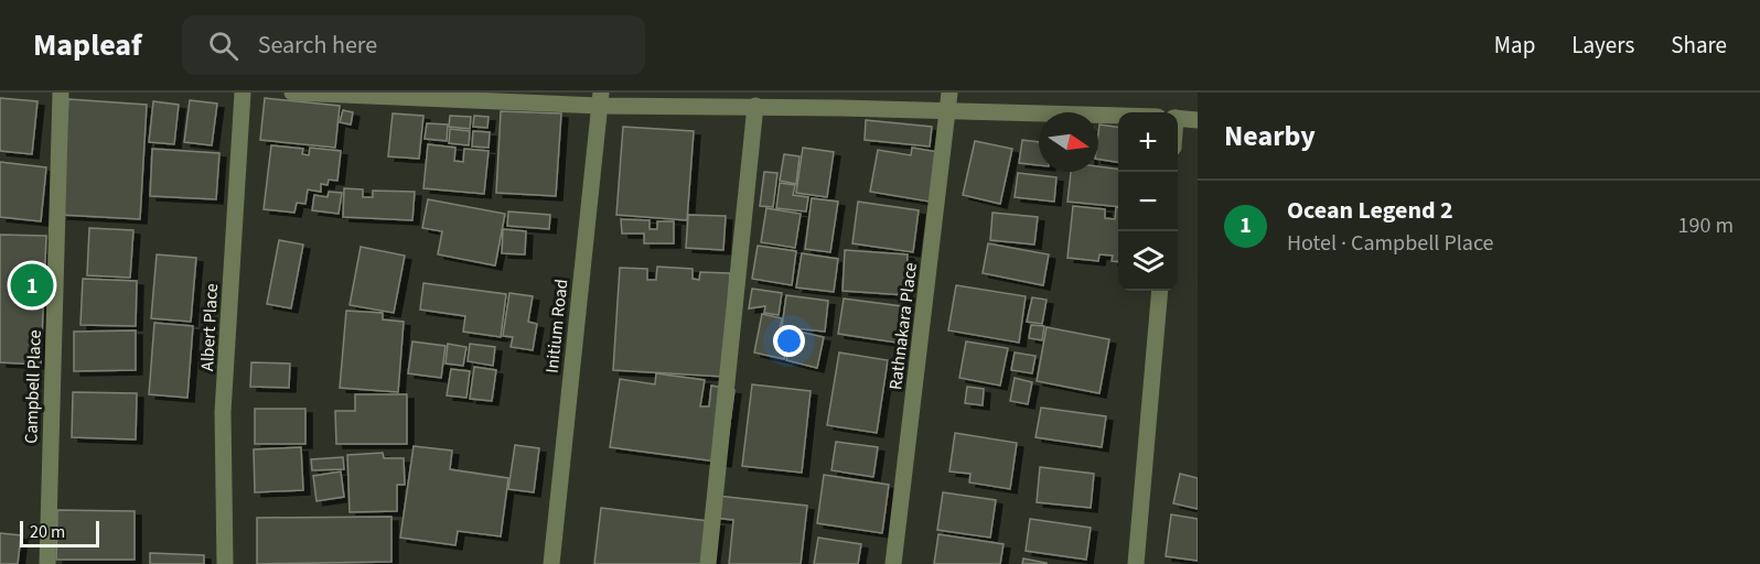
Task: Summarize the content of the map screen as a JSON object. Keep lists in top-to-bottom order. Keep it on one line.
{"streets":{"street":["Initium Road","Rathnakara Place","Albert Place","Campbell Place"]},"scale_bar":"20 m","north":"right","page":{"header":"Mapleaf","search":"Search here","nav":["Map","Layers","Share"],"heading":"Nearby","map_buttons":["+","−"],"list":[{"mark":"1","name":"Ocean Legend 2","note":"Hotel · Campbell Place","value":"190 m"}],"pins":"1","scale":"20 m"}}
